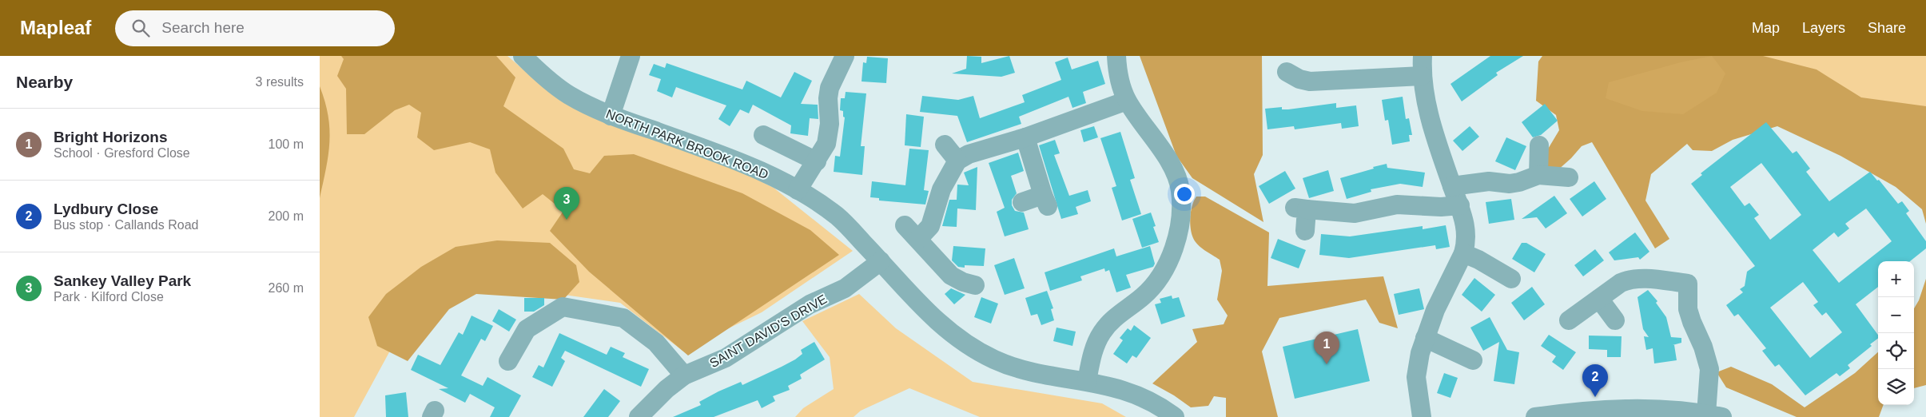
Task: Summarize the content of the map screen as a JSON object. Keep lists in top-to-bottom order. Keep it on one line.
{"streets":{"street":["NORTH PARK BROOK ROAD","SAINT DAVID'S DRIVE"]},"crossings":[["NORTH PARK BROOK ROAD","SAINT DAVID'S DRIVE"]],"page":{"header":"Mapleaf","search":"Search here","nav":["Map","Layers","Share"],"heading":["Nearby","3 results"],"list":[{"mark":"1","name":"Bright Horizons","note":"School · Gresford Close","value":"100 m"},{"mark":"2","name":"Lydbury Close","note":"Bus stop · Callands Road","value":"200 m"},{"mark":"3","name":"Sankey Valley Park","note":"Park · Kilford Close","value":"260 m"}],"pins":["3","1","2"],"map_buttons":["+","−"]}}
